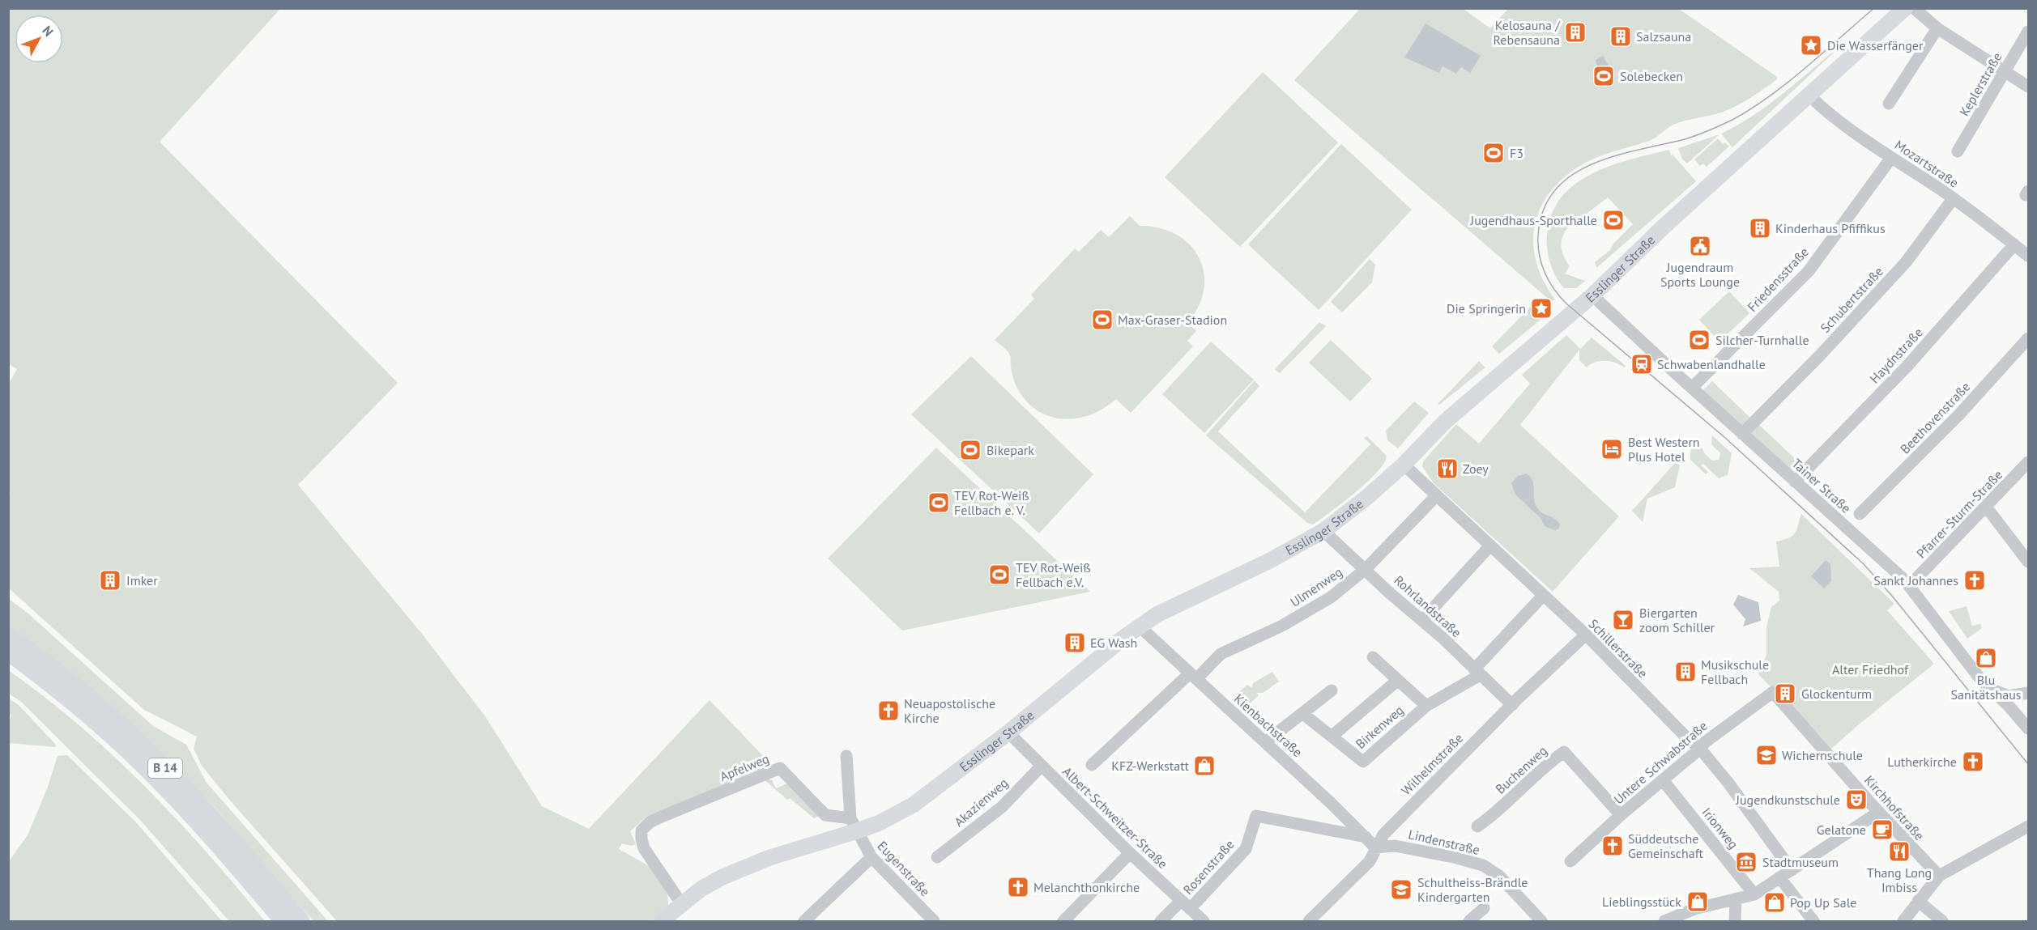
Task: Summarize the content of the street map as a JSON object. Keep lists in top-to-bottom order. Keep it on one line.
{"streets":{"highway":["B 14"],"main road":["Esslinger Straße"],"street":["Keplerstraße","Mozartstraße","Friedensstraße","Schubertstraße","Haydnstraße","Beethovenstraße","Tainer Straße","Pfarrer-Sturm-Straße","Ulmenweg","Rohrlandstraße","Schillerstraße","Kienbachstraße","Birkenweg","Untere Schwabstraße","Wilhelmstraße","Apfelweg","Buchenweg","Akazienweg","Kirchhofstraße","Albert-Schweitzer-Straße","Irionweg","Lindenstraße","Rosenstraße","Eugenstraße"]},"crossings":[["Mozartstraße","Esslinger Straße"],["Mozartstraße","Friedensstraße"],["Mozartstraße","Schubertstraße"],["Mozartstraße","Haydnstraße"],["Esslinger Straße","Tainer Straße"],["Esslinger Straße","Rohrlandstraße"],["Esslinger Straße","Schillerstraße"],["Esslinger Straße","Kienbachstraße"],["Esslinger Straße","Apfelweg"],["Esslinger Straße","Albert-Schweitzer-Straße"],["Esslinger Straße","Eugenstraße"],["Friedensstraße","Tainer Straße"],["Schubertstraße","Tainer Straße"],["Haydnstraße","Tainer Straße"],["Tainer Straße","Pfarrer-Sturm-Straße"],["Ulmenweg","Rohrlandstraße"],["Ulmenweg","Schillerstraße"],["Ulmenweg","Kienbachstraße"],["Rohrlandstraße","Birkenweg"],["Rohrlandstraße","Wilhelmstraße"],["Schillerstraße","Birkenweg"],["Schillerstraße","Untere Schwabstraße"],["Schillerstraße","Wilhelmstraße"],["Kienbachstraße","Wilhelmstraße"],["Kienbachstraße","Lindenstraße"],["Kienbachstraße","Rosenstraße"],["Untere Schwabstraße","Buchenweg"],["Untere Schwabstraße","Kirchhofstraße"],["Untere Schwabstraße","Irionweg"],["Wilhelmstraße","Lindenstraße"],["Apfelweg","Eugenstraße"],["Akazienweg","Albert-Schweitzer-Straße"],["Albert-Schweitzer-Straße","Rosenstraße"]],"parks":["Alter Friedhof"],"places":{"building":["Kelosauna / Rebensauna","Salzsauna","Kinderhaus Pfiffikus","Imker","EG Wash","Musikschule Fellbach","Glockenturm"],"place":["Die Wasserfänger","Die Springerin"],"sports":["Solebecken","F3","Jugendhaus-Sporthalle","Max-Graser-Stadion","Silcher-Turnhalle","Bikepark","TEV Rot-Weiß Fellbach e. V.","TEV Rot-Weiß Fellbach e.V."],"public building":["Jugendraum Sports Lounge"],"station":["Schwabenlandhalle"],"hotel":["Best Western Plus Hotel"],"restaurant":["Zoey","Thang Long Imbiss"],"church":["Sankt Johannes","Neuapostolische Kirche","Lutherkirche","Süddeutsche Gemeinschaft","Melanchthonkirche"],"bar":["Biergarten zoom Schiller"],"shop":["Blu Sanitätshaus","KFZ-Werkstatt","Lieblingsstück","Pop Up Sale"],"school or university":["Wichernschule","Schultheiss-Brändle Kindergarten"],"theatre":["Jugendkunstschule"],"cafe":["Gelatone"],"museum":["Stadtmuseum"]},"north":"top right"}
